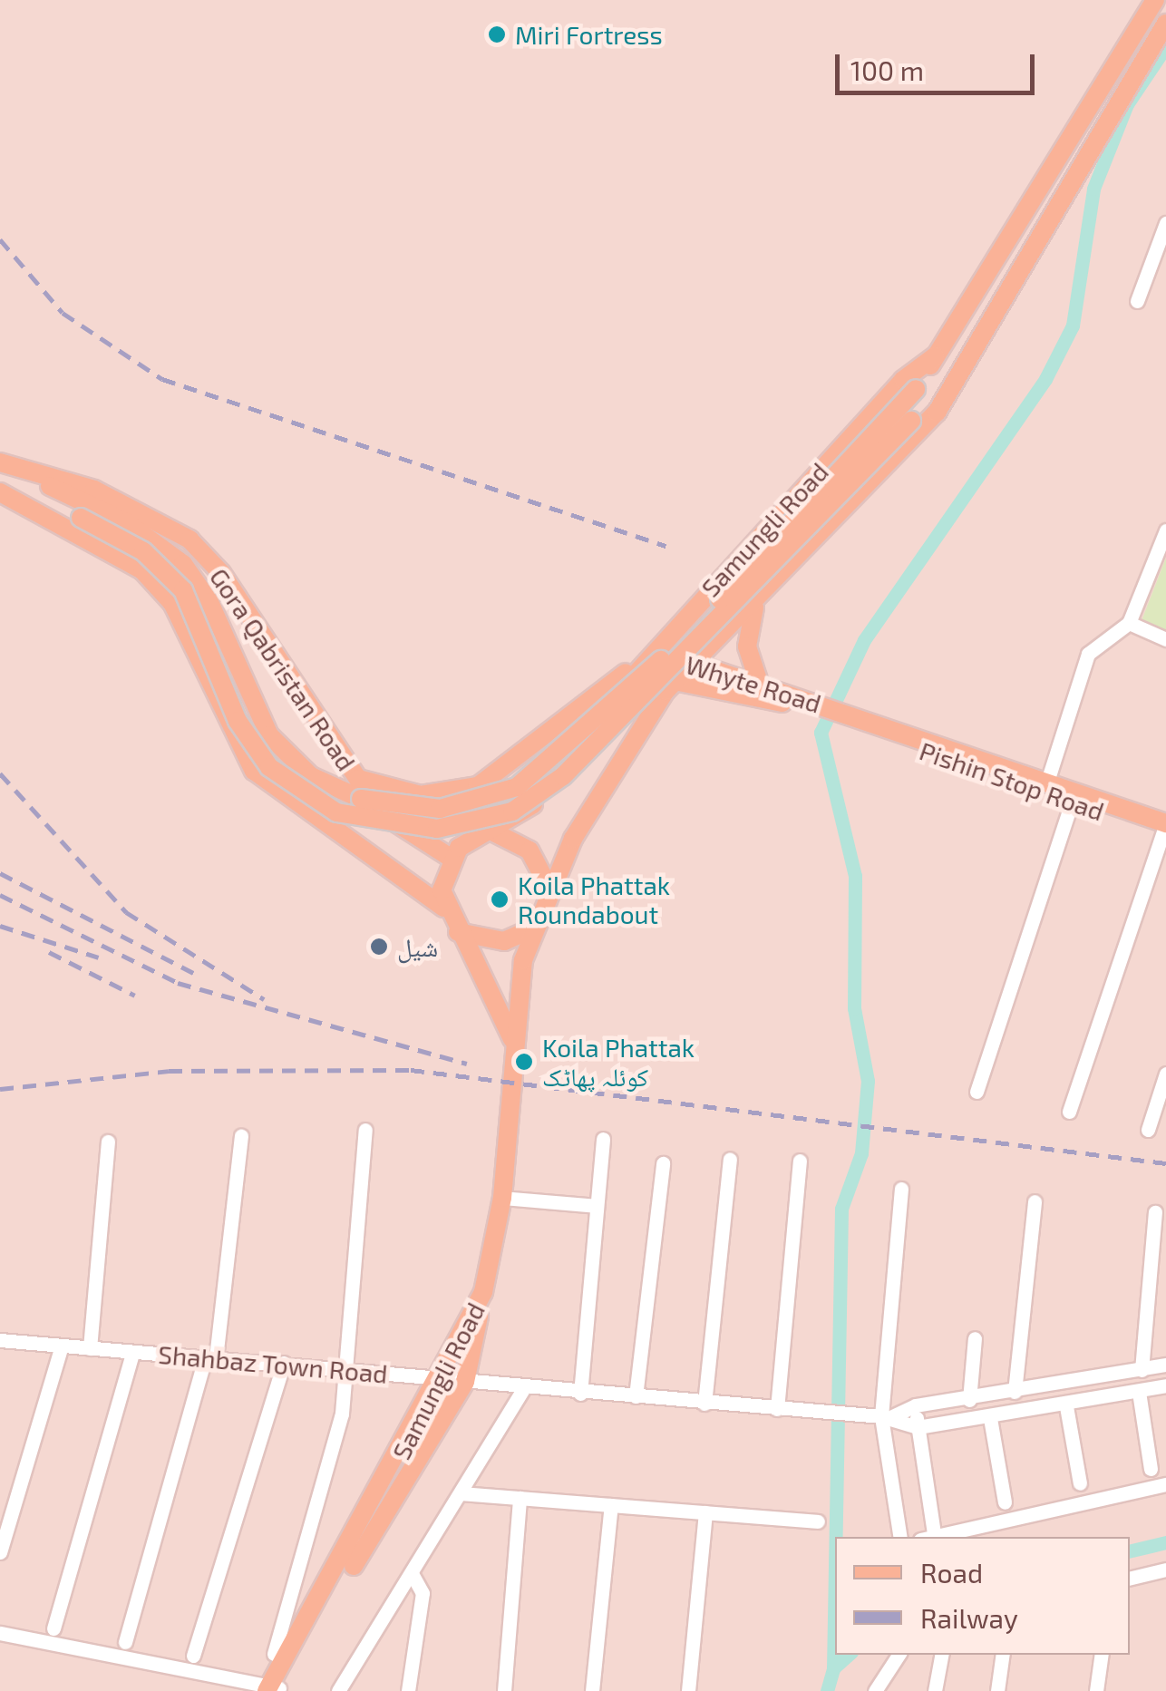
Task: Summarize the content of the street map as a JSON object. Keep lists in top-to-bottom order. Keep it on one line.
{"streets":{"main road":["Samungli Road","Gora Qabristan Road","Whyte Road","Pishin Stop Road"],"street":["Shahbaz Town Road"]},"crossings":[["Samungli Road","Gora Qabristan Road"],["Samungli Road","Whyte Road"],["Samungli Road","Shahbaz Town Road"],["Whyte Road","Pishin Stop Road"]],"places":["Miri Fortress","Koila Phattak Roundabout","شیل","Koila Phattak کوئلہ پھاٹک"],"legend":["Road","Railway"],"scale_bar":"100 m"}
